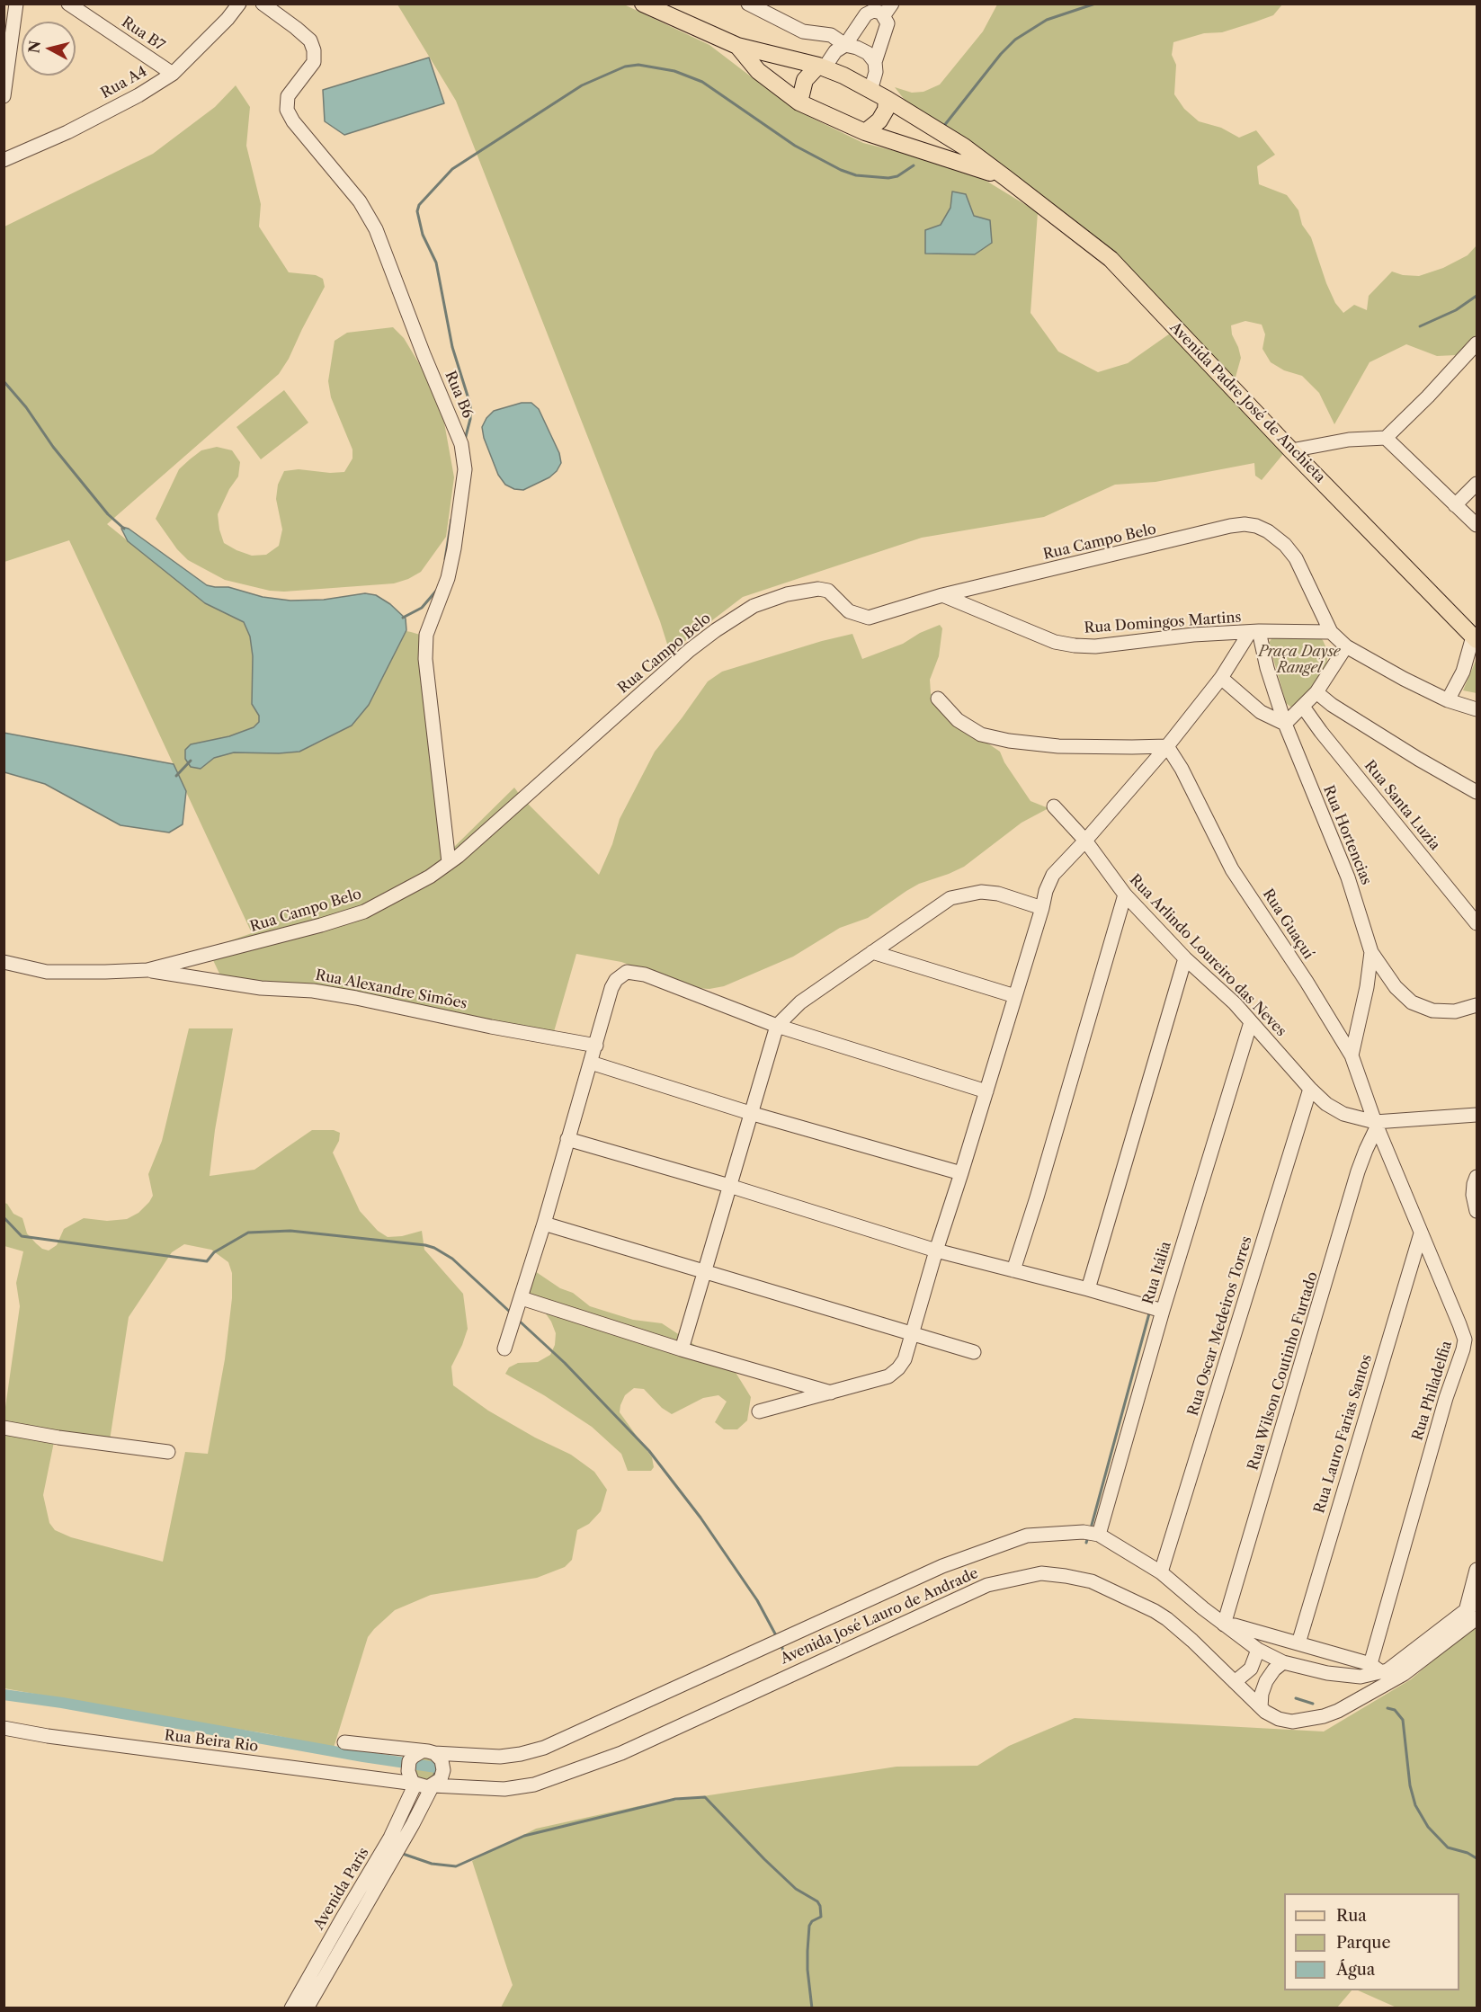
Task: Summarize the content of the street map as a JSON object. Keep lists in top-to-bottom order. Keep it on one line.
{"streets":{"main road":["Avenida Padre José de Anchieta"],"street":["Rua B7","Rua A4","Rua B6","Rua Campo Belo","Rua Domingos Martins","Rua Santa Luzia","Rua Hortencias","Rua Guaçuí","Rua Arlindo Loureiro das Neves","Rua Alexandre Simões","Rua Itália","Rua Oscar Medeiros Torres","Rua Wilson Coutinho Furtado","Rua Philadelfia","Rua Lauro Farias Santos","Avenida José Lauro de Andrade","Rua Beira Rio","Avenida Paris"]},"crossings":[["Rua B7","Rua A4"],["Rua B6","Rua Campo Belo"],["Rua Campo Belo","Rua Domingos Martins"],["Rua Campo Belo","Rua Alexandre Simões"],["Rua Domingos Martins","Rua Hortencias"],["Rua Hortencias","Rua Guaçuí"],["Rua Guaçuí","Rua Arlindo Loureiro das Neves"],["Rua Guaçuí","Rua Wilson Coutinho Furtado"],["Rua Guaçuí","Rua Philadelfia"],["Rua Arlindo Loureiro das Neves","Rua Itália"],["Rua Arlindo Loureiro das Neves","Rua Oscar Medeiros Torres"],["Rua Arlindo Loureiro das Neves","Rua Wilson Coutinho Furtado"],["Rua Arlindo Loureiro das Neves","Rua Philadelfia"],["Rua Itália","Avenida José Lauro de Andrade"],["Rua Oscar Medeiros Torres","Avenida José Lauro de Andrade"],["Rua Wilson Coutinho Furtado","Rua Philadelfia"],["Rua Wilson Coutinho Furtado","Avenida José Lauro de Andrade"],["Rua Philadelfia","Rua Lauro Farias Santos"],["Rua Philadelfia","Avenida José Lauro de Andrade"],["Avenida José Lauro de Andrade","Rua Beira Rio"],["Avenida José Lauro de Andrade","Avenida Paris"],["Rua Beira Rio","Avenida Paris"]],"parks":["Praça Dayse Rangel"],"legend":["Rua","Parque","Água"],"north":"left"}
